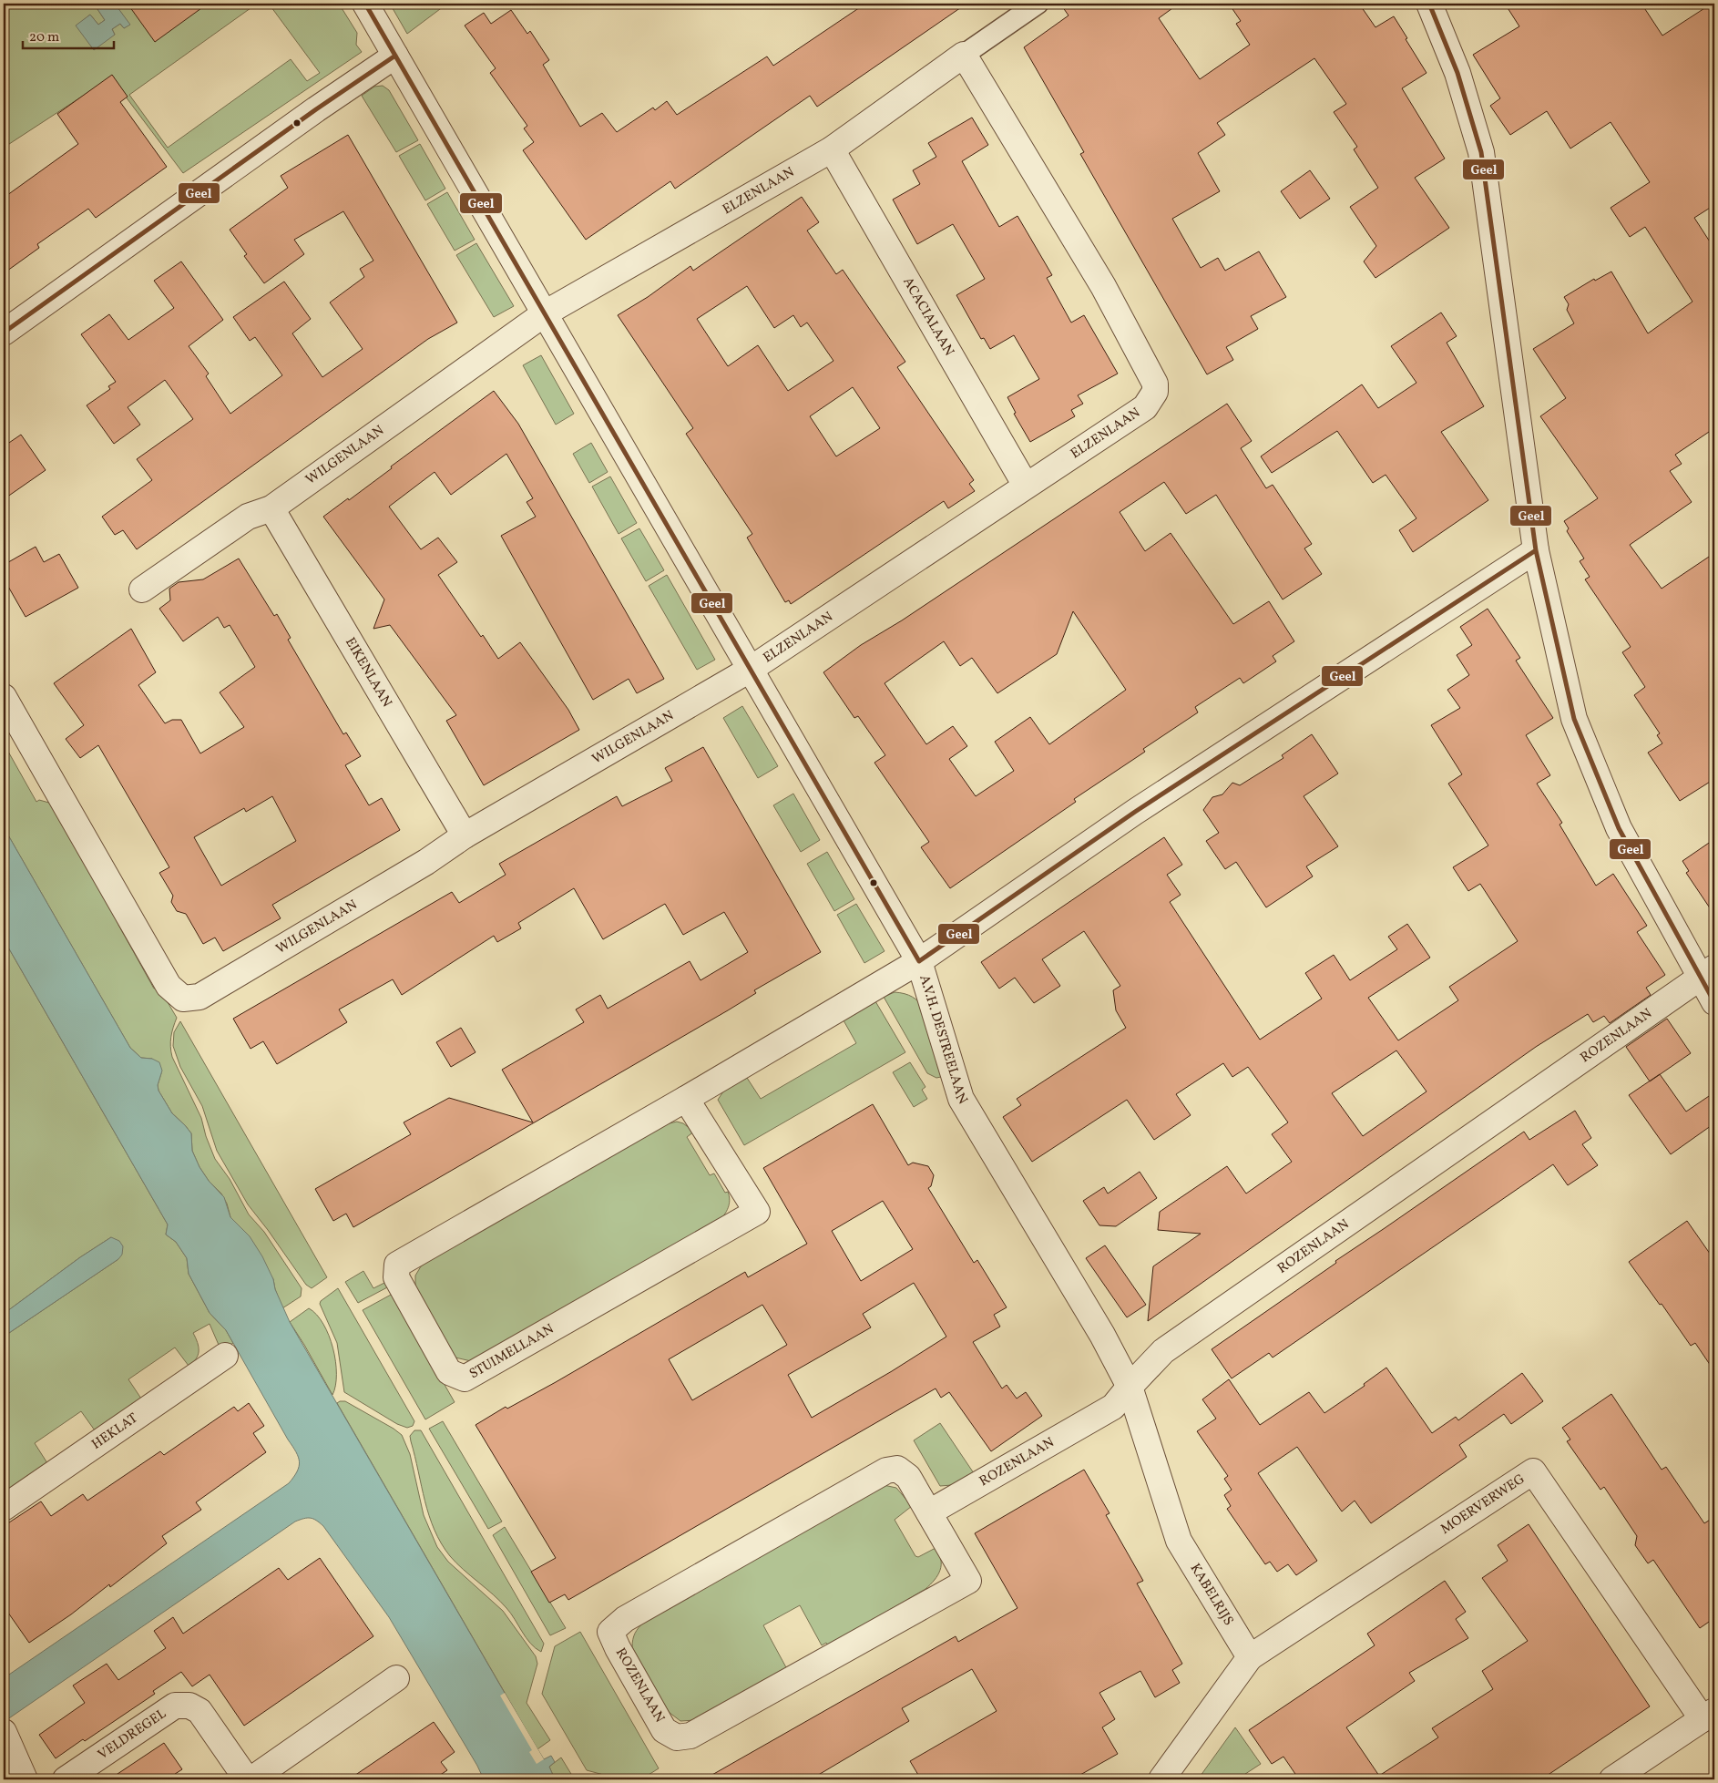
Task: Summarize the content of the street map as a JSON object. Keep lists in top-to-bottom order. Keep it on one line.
{"streets":{"street":["ELZENLAAN","ACACIALAAN","WILGENLAAN","EIKENLAAN","ROZENLAAN","A.V.H. DESTREELAAN","STUIMELLAAN","HEKLAT","MOERVERWEG","KABELRIJS","VELDREGEL"]},"crossings":[["ELZENLAAN","ACACIALAAN"],["ELZENLAAN","WILGENLAAN"],["ELZENLAAN","A.V.H. DESTREELAAN"],["WILGENLAAN","EIKENLAAN"],["WILGENLAAN","A.V.H. DESTREELAAN"],["ROZENLAAN","A.V.H. DESTREELAAN"],["ROZENLAAN","KABELRIJS"],["A.V.H. DESTREELAAN","STUIMELLAAN"],["A.V.H. DESTREELAAN","KABELRIJS"],["MOERVERWEG","KABELRIJS"]],"lines":["transit line Geel"],"scale_bar":"20 m"}
